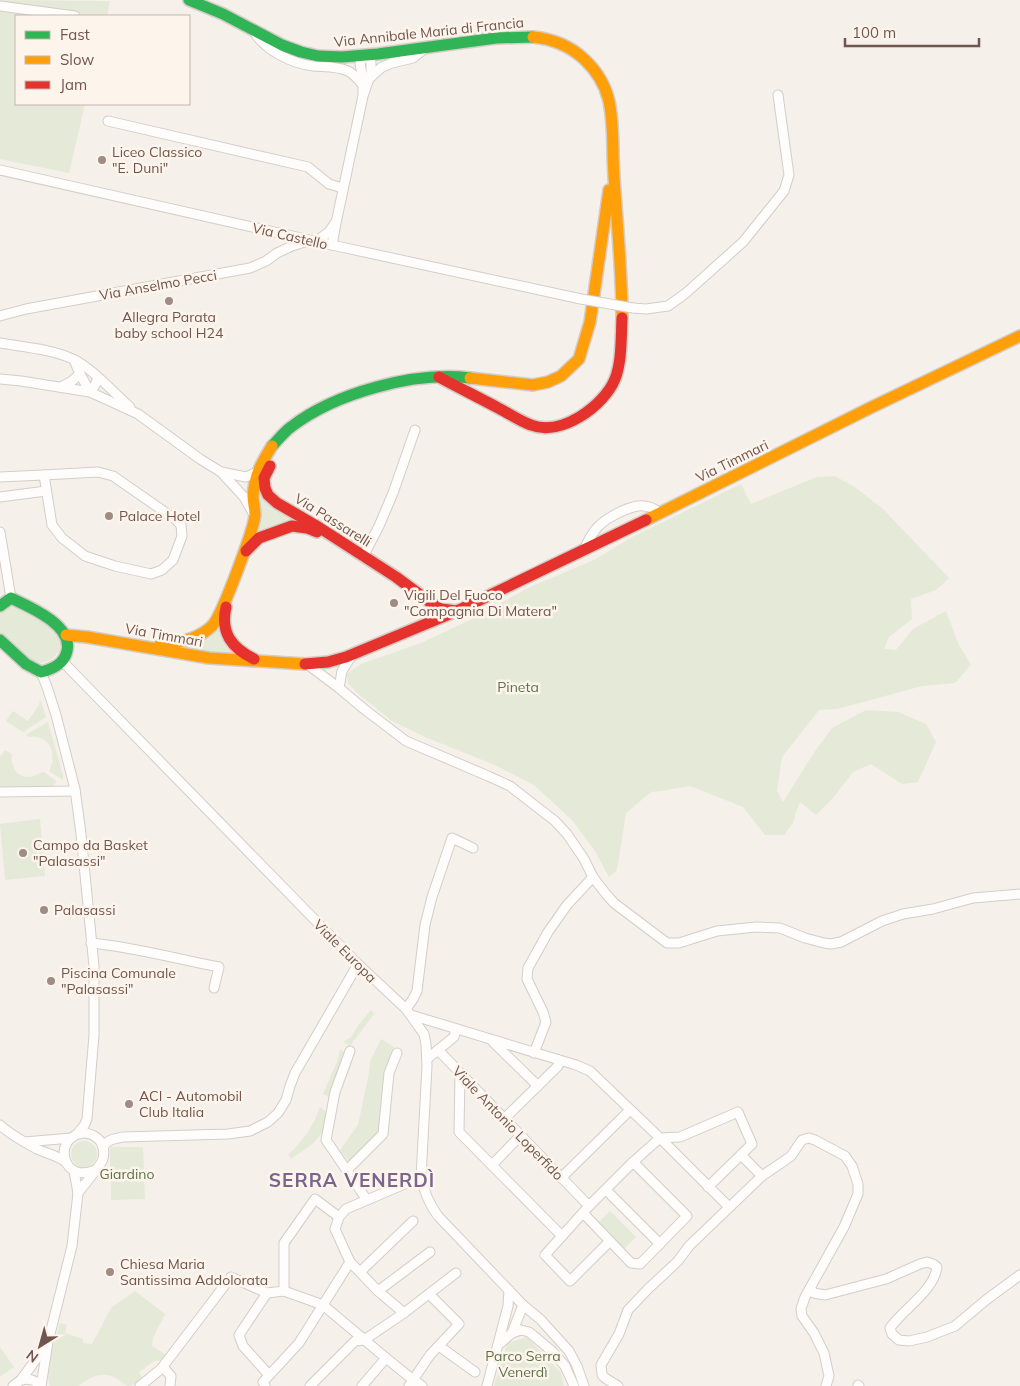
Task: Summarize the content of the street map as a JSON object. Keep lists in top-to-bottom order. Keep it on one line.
{"streets":{"main road":["Via Annibale Maria di Francia","Via Timmari","Via Passarelli"],"street":["Via Castello","Via Anselmo Pecci","Viale Europa","Viale Antonio Loperfido"]},"crossings":[["Via Annibale Maria di Francia","Via Passarelli"],["Via Castello","Via Anselmo Pecci"],["Via Timmari","Via Passarelli"]],"districts":["SERRA VENERDÌ"],"parks":["Pineta","Giardino","Parco Serra Venerdì"],"places":["Liceo Classico \"E. Duni\"","Allegra Parata baby school H24","Palace Hotel","Vigili Del Fuoco \"Compagnia Di Matera\"","Campo da Basket \"Palasassi\"","Palasassi","Piscina Comunale \"Palasassi\"","ACI - Automobil Club Italia","Chiesa Maria Santissima Addolorata"],"legend":["Fast","Slow","Jam"],"scale_bar":"100 m","north":"bottom left"}
